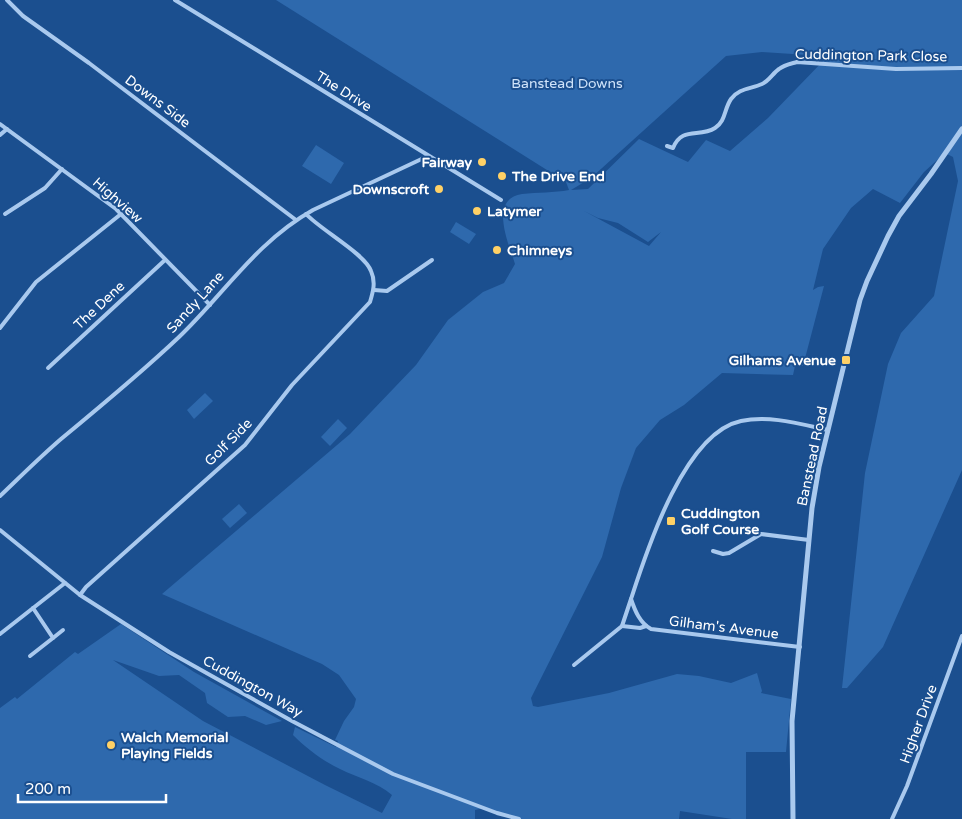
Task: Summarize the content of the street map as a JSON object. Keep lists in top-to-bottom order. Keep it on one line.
{"streets":{"street":["Cuddington Park Close","The Drive","Downs Side","Highview","Sandy Lane","The Dene","Golf Side","Banstead Road","Gilham's Avenue","Cuddington Way","Higher Drive"]},"crossings":[["The Drive","Sandy Lane"],["Downs Side","Sandy Lane"],["Highview","Sandy Lane"],["Highview","The Dene"],["Golf Side","Cuddington Way"],["Banstead Road","Gilham's Avenue"]],"parks":["Banstead Downs"],"places":{"other":["Fairway","The Drive End","Downscroft","Latymer","Chimneys","Walch Memorial Playing Fields"],"transit":["Gilhams Avenue","Cuddington Golf Course"]},"scale_bar":"200 m"}
